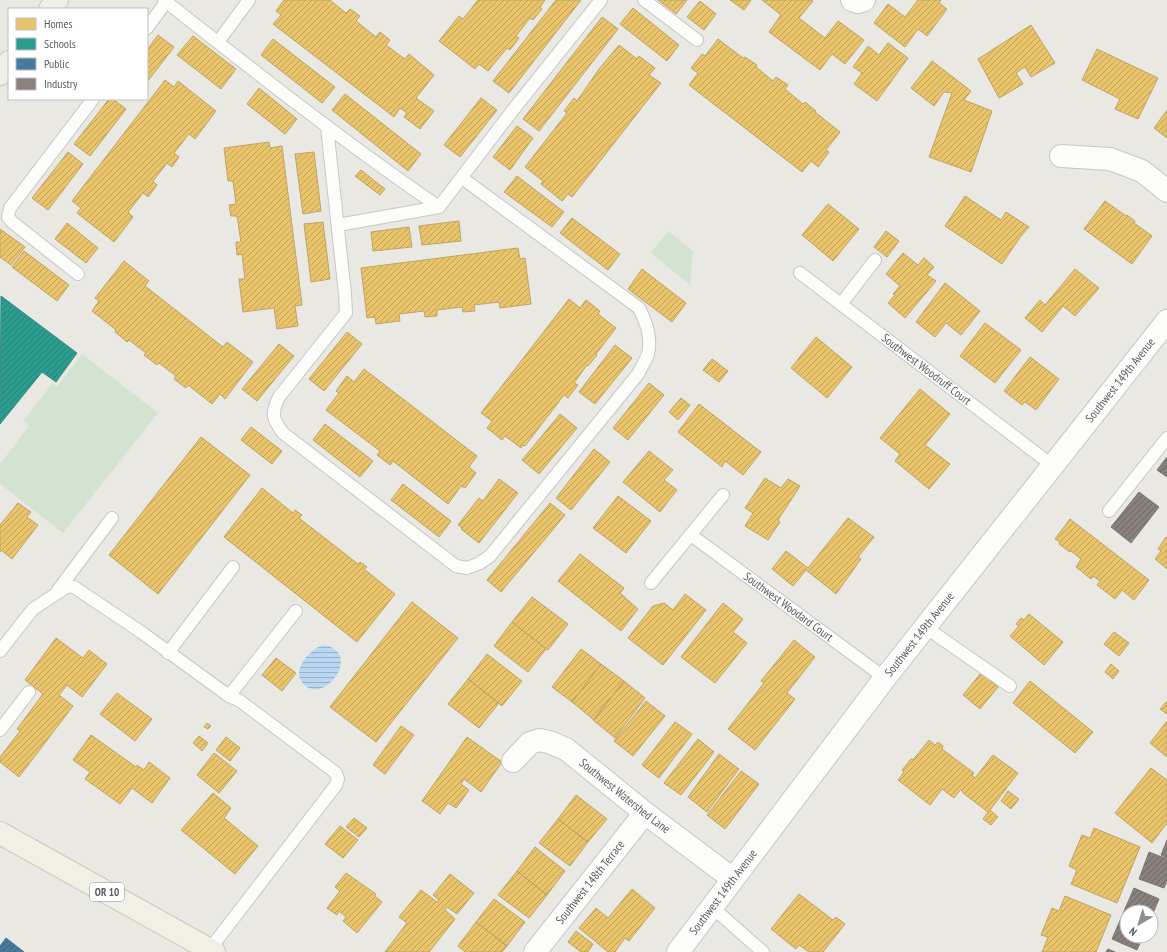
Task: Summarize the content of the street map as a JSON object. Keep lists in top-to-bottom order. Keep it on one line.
{"streets":{"main road":["OR 10"],"street":["Southwest 149th Avenue","Southwest Watershed Lane","Southwest 148th Terrace"],"lane":["Southwest Woodruff Court","Southwest Woodard Court"]},"crossings":[["Southwest Woodruff Court","Southwest 149th Avenue"],["Southwest 149th Avenue","Southwest Woodard Court"],["Southwest 149th Avenue","Southwest Watershed Lane"],["Southwest Watershed Lane","Southwest 148th Terrace"]],"legend":["Homes","Schools","Public","Industry"],"north":"bottom left"}
